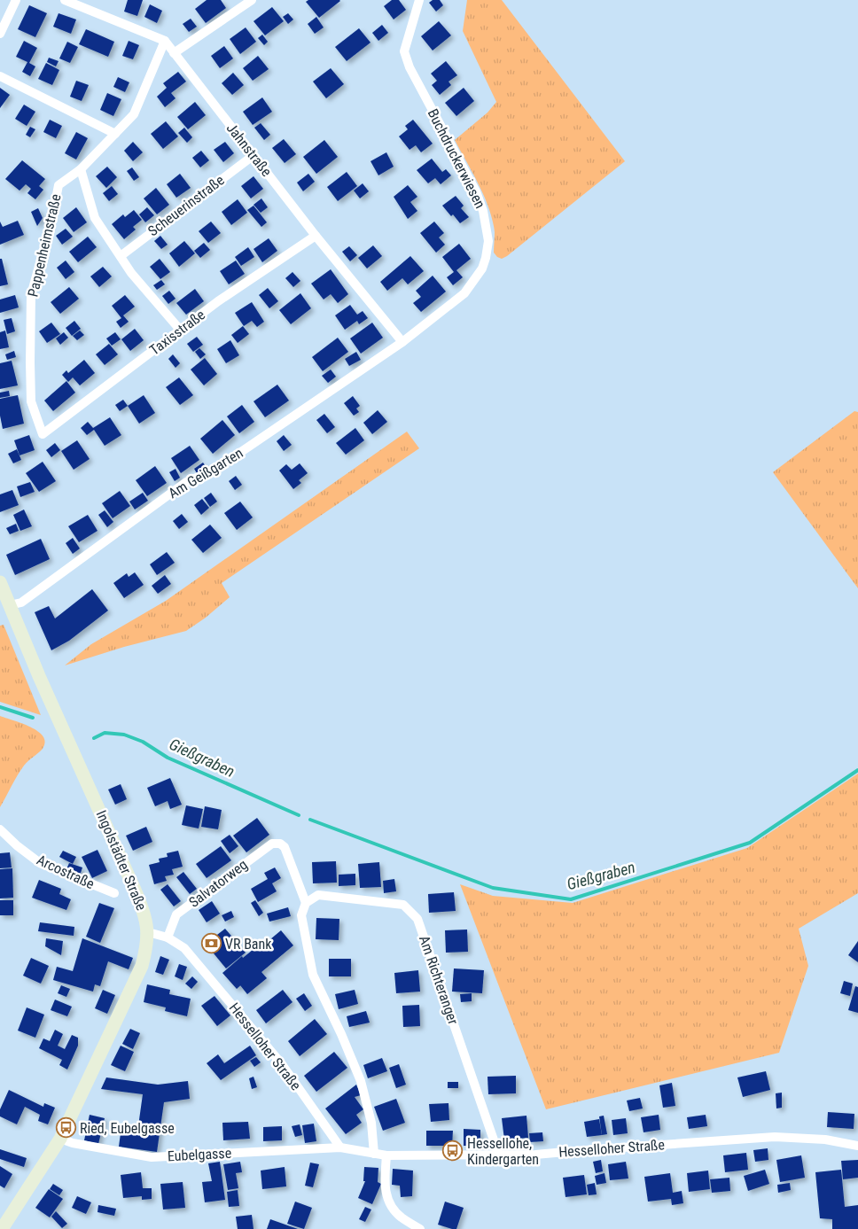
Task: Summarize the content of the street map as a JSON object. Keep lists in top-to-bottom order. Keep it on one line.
{"streets":{"main road":["Ingolstädter Straße"],"street":["Jahnstraße","Buchdruckerwiesen","Scheuerinstraße","Pappenheimstraße","Taxisstraße","Am Geißgarten","Arcostraße","Salvatorweg","Am Richteranger","Hesselloher Straße","Eubelgasse"]},"crossings":[["Jahnstraße","Buchdruckerwiesen"],["Jahnstraße","Scheuerinstraße"],["Jahnstraße","Pappenheimstraße"],["Jahnstraße","Taxisstraße"],["Jahnstraße","Am Geißgarten"],["Buchdruckerwiesen","Am Geißgarten"],["Pappenheimstraße","Taxisstraße"],["Am Geißgarten","Ingolstädter Straße"],["Ingolstädter Straße","Hesselloher Straße"],["Ingolstädter Straße","Eubelgasse"],["Salvatorweg","Am Richteranger"],["Salvatorweg","Hesselloher Straße"],["Am Richteranger","Hesselloher Straße"],["Hesselloher Straße","Eubelgasse"]],"water":["Gießgraben"],"places":{"bank":["VR Bank"],"bus stop":["Ried, Eubelgasse","Hessellohe, Kindergarten"]}}
